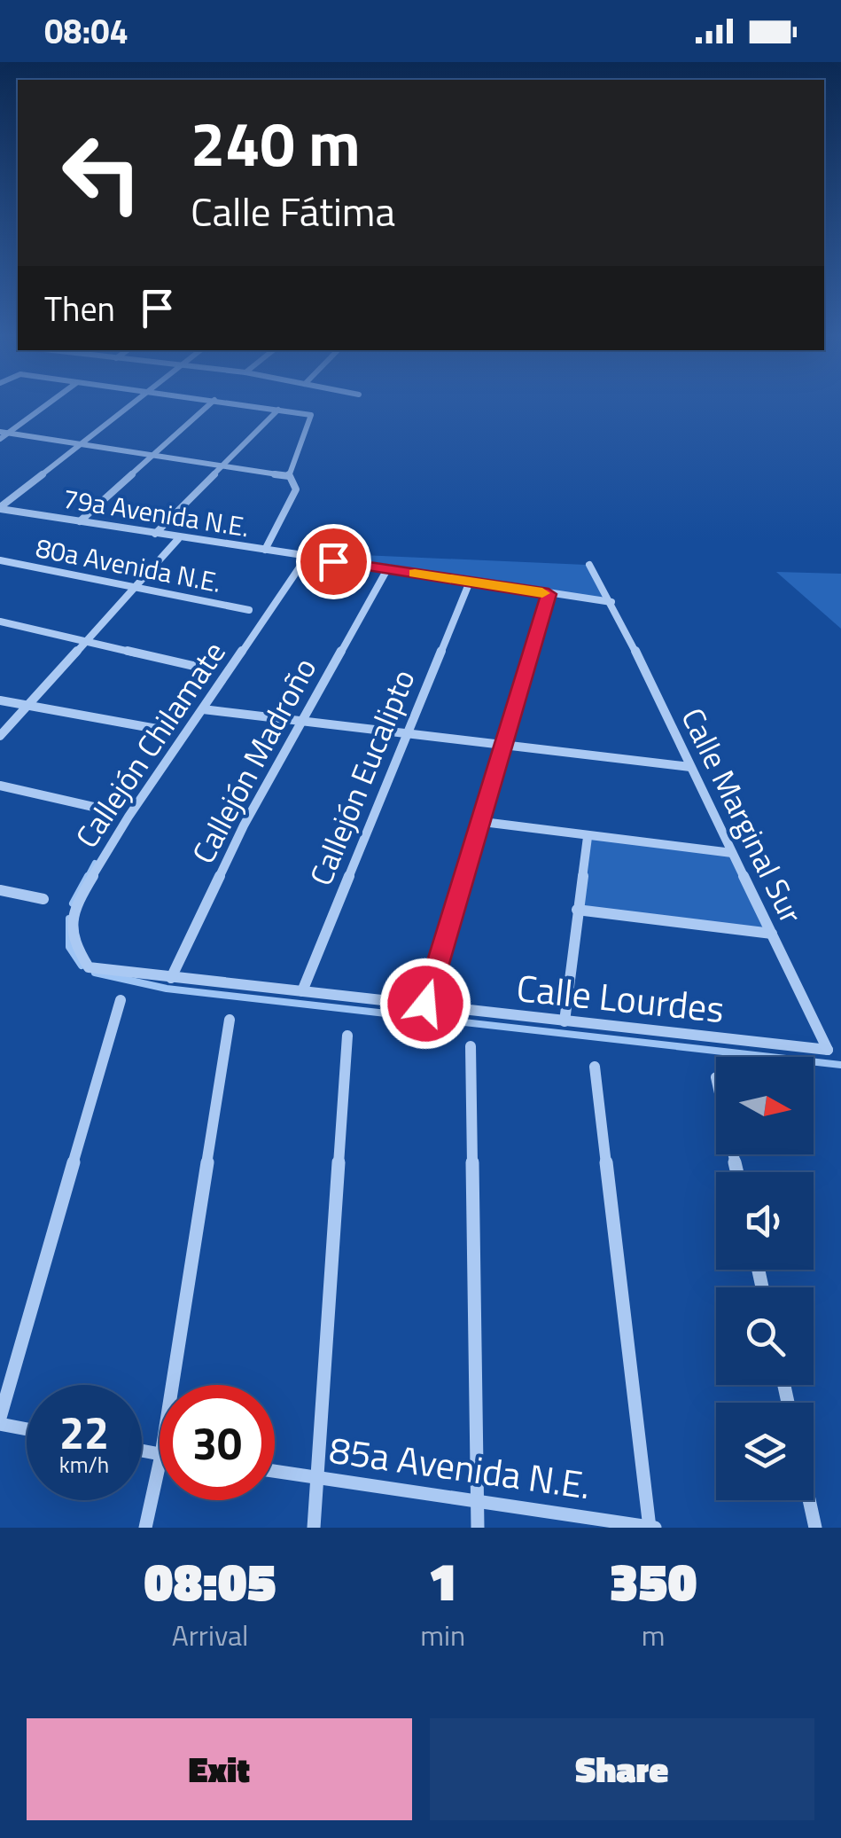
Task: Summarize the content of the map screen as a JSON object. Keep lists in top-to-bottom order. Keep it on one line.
{"streets":{"street":["79a Avenida N.E.","80a Avenida N.E.","Callejón Chilamate","Callejón Madroño","Callejón Eucalipto","Calle Marginal Sur","Calle Lourdes","85a Avenida N.E."]},"crossings":[["79a Avenida N.E.","Callejón Chilamate"],["79a Avenida N.E.","Callejón Madroño"],["79a Avenida N.E.","Callejón Eucalipto"],["79a Avenida N.E.","Calle Marginal Sur"],["Callejón Chilamate","Calle Lourdes"],["Callejón Madroño","Calle Lourdes"],["Callejón Eucalipto","Calle Lourdes"],["Calle Marginal Sur","Calle Lourdes"]],"north":"right","page":{"status":"08:04","turn":["240 m","Calle Fátima"],"then":"Then","speed":"22 km/h","limit":"30","eta":["08:05","Arrival","1","min","350","m"],"buttons":["Exit","Share"]}}
